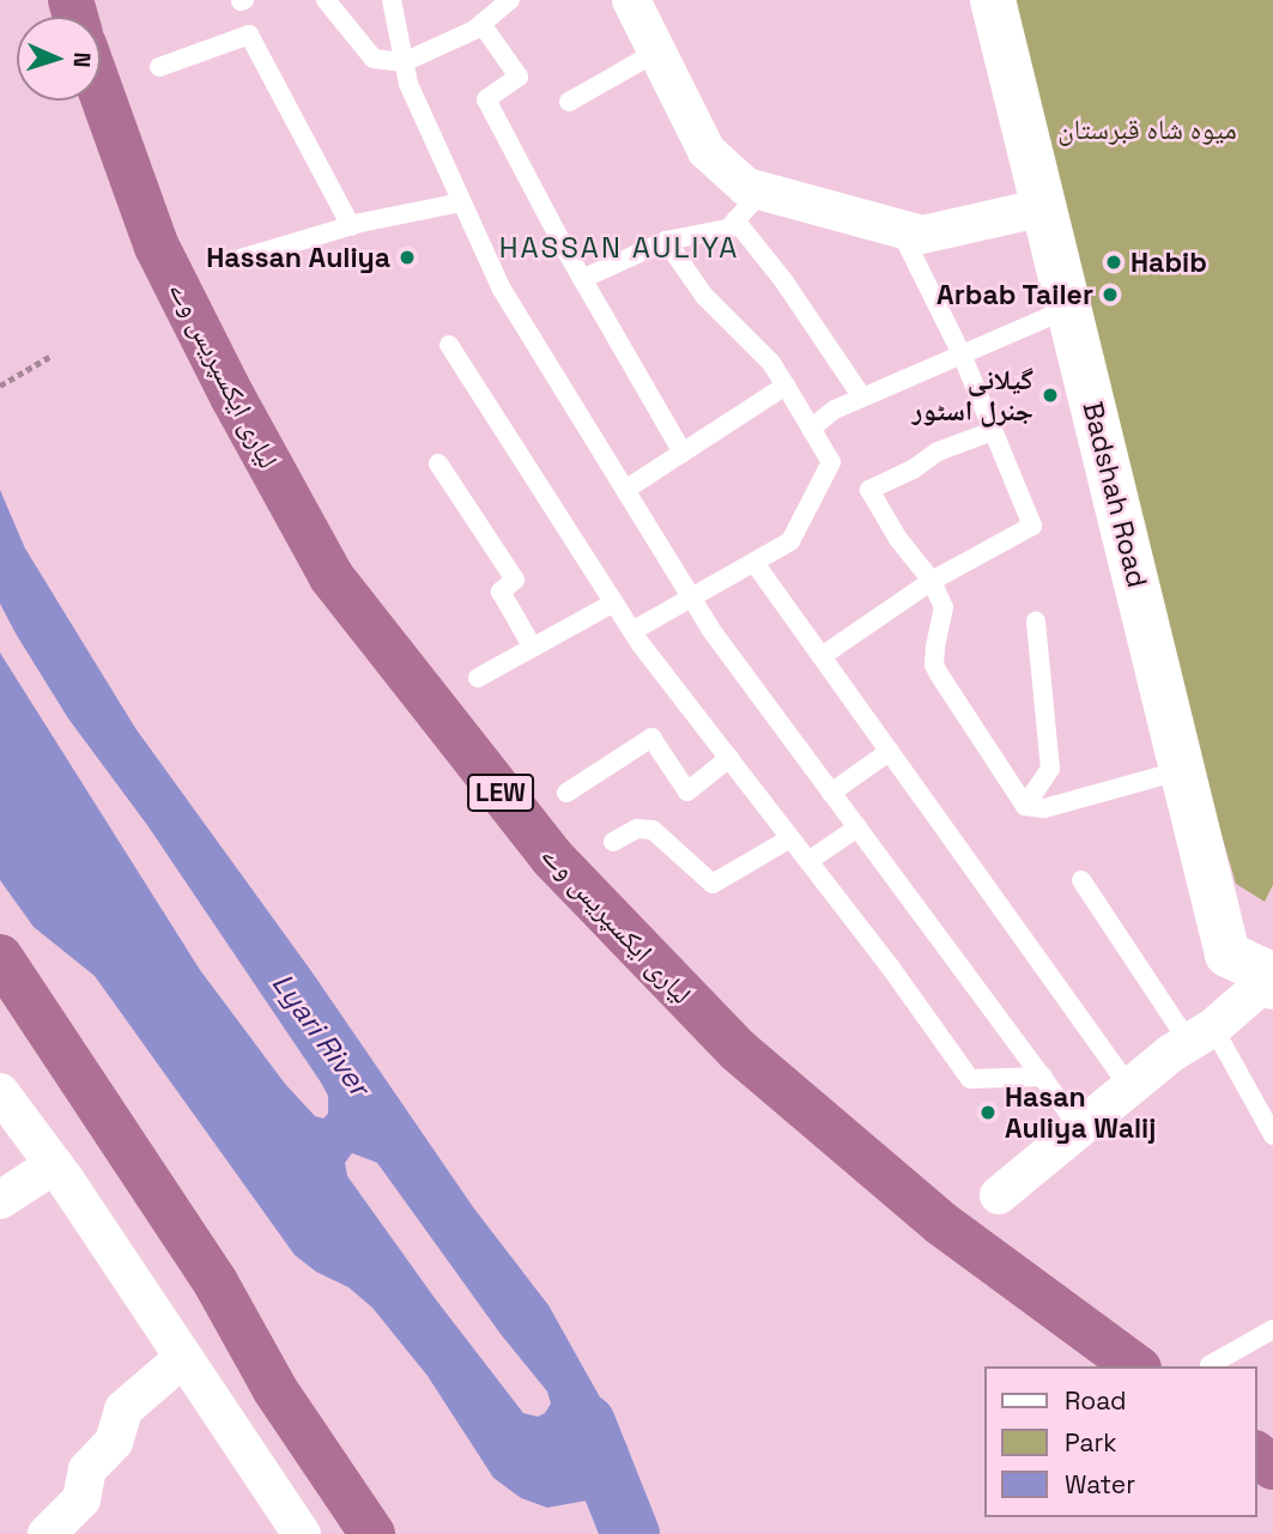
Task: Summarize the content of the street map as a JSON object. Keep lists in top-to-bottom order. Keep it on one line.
{"streets":{"highway":["لیاری ایکسپریس وے","LEW"],"main road":["Badshah Road"]},"districts":["HASSAN AULIYA"],"water":["Lyari River"],"parks":["میوہ شاہ قبرستان"],"places":["Hassan Auliya","Habib","Arbab Tailer","گیلانی جنرل اسٹور","Hasan Auliya Walij"],"legend":["Road","Park","Water"],"north":"right"}
